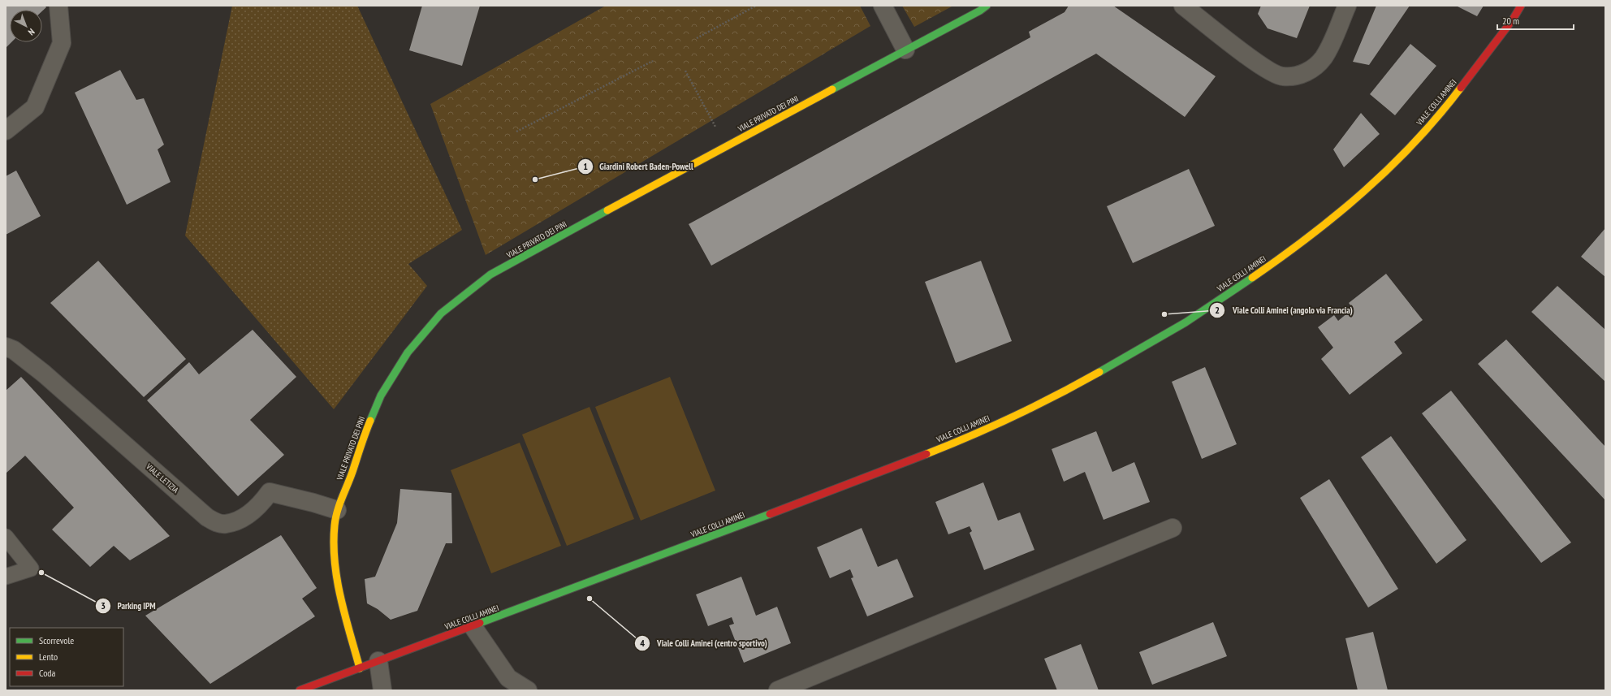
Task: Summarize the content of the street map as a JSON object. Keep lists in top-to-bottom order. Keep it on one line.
{"streets":{"main road":["VIALE COLLI AMINEI","VIALE PRIVATO DEI PINI"],"street":["VIALE LETIZIA"]},"crossings":[["VIALE COLLI AMINEI","VIALE PRIVATO DEI PINI"],["VIALE PRIVATO DEI PINI","VIALE LETIZIA"]],"places":["Giardini Robert Baden-Powell","Viale Colli Aminei (angolo via Francia)","Parking IPM","Viale Colli Aminei (centro sportivo)"],"legend":["Scorrevole","Lento","Coda"],"scale_bar":"20 m","north":"bottom right"}
